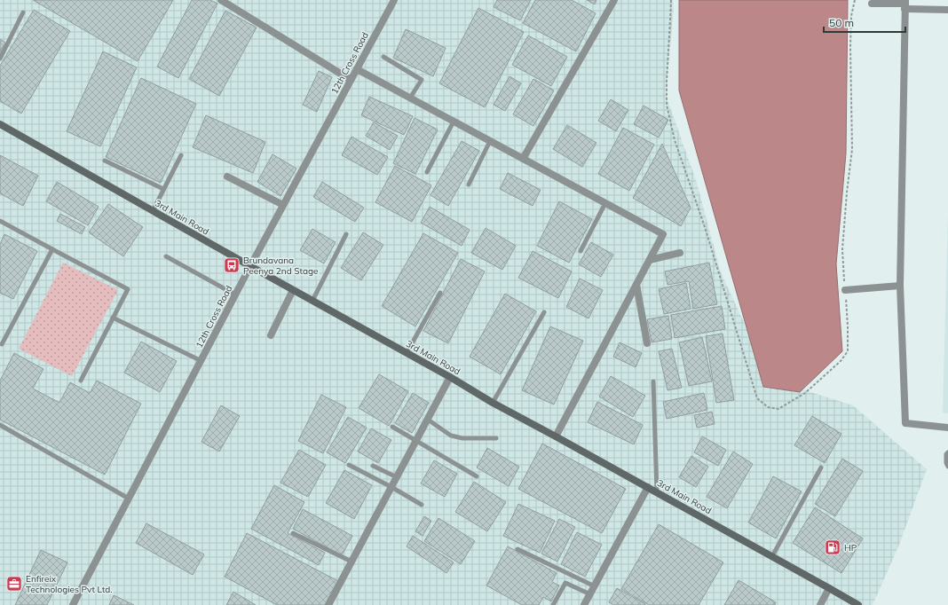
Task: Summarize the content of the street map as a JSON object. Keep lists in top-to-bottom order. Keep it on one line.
{"streets":{"main road":["3rd Main Road"],"street":["12th Cross Road"]},"crossings":[["12th Cross Road","3rd Main Road"]],"places":{"bus stop":["Brundavana Peenya 2nd Stage"],"fuel station":["HP"],"office":["Enfireix Technologies Pvt Ltd."]},"scale_bar":"50 m"}
